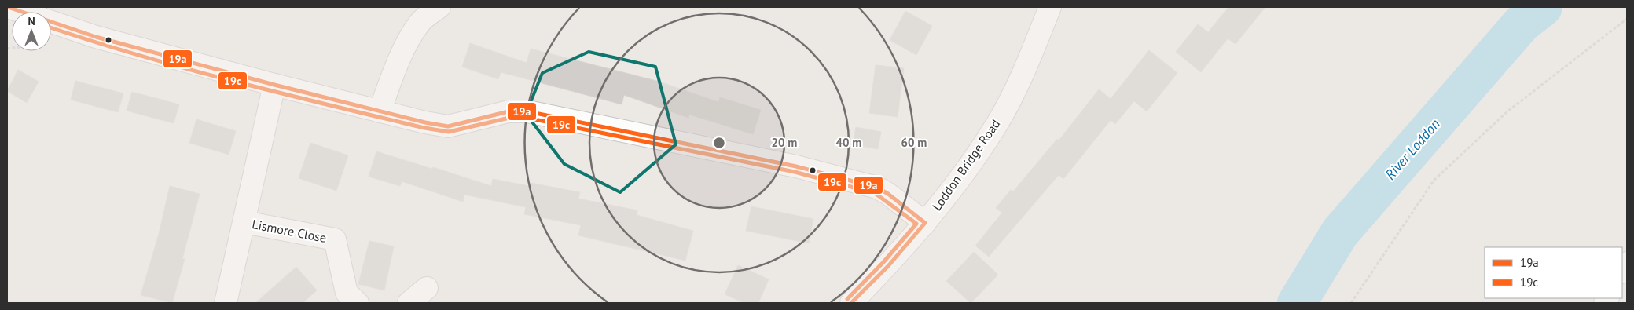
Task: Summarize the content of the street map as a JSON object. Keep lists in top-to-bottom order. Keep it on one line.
{"streets":{"street":["Loddon Bridge Road","Lismore Close"]},"water":["River Loddon"],"lines":["transit line 19a","transit line 19c"],"legend":["19a","19c"],"north":"top","rings":["20 m","40 m","60 m"]}
